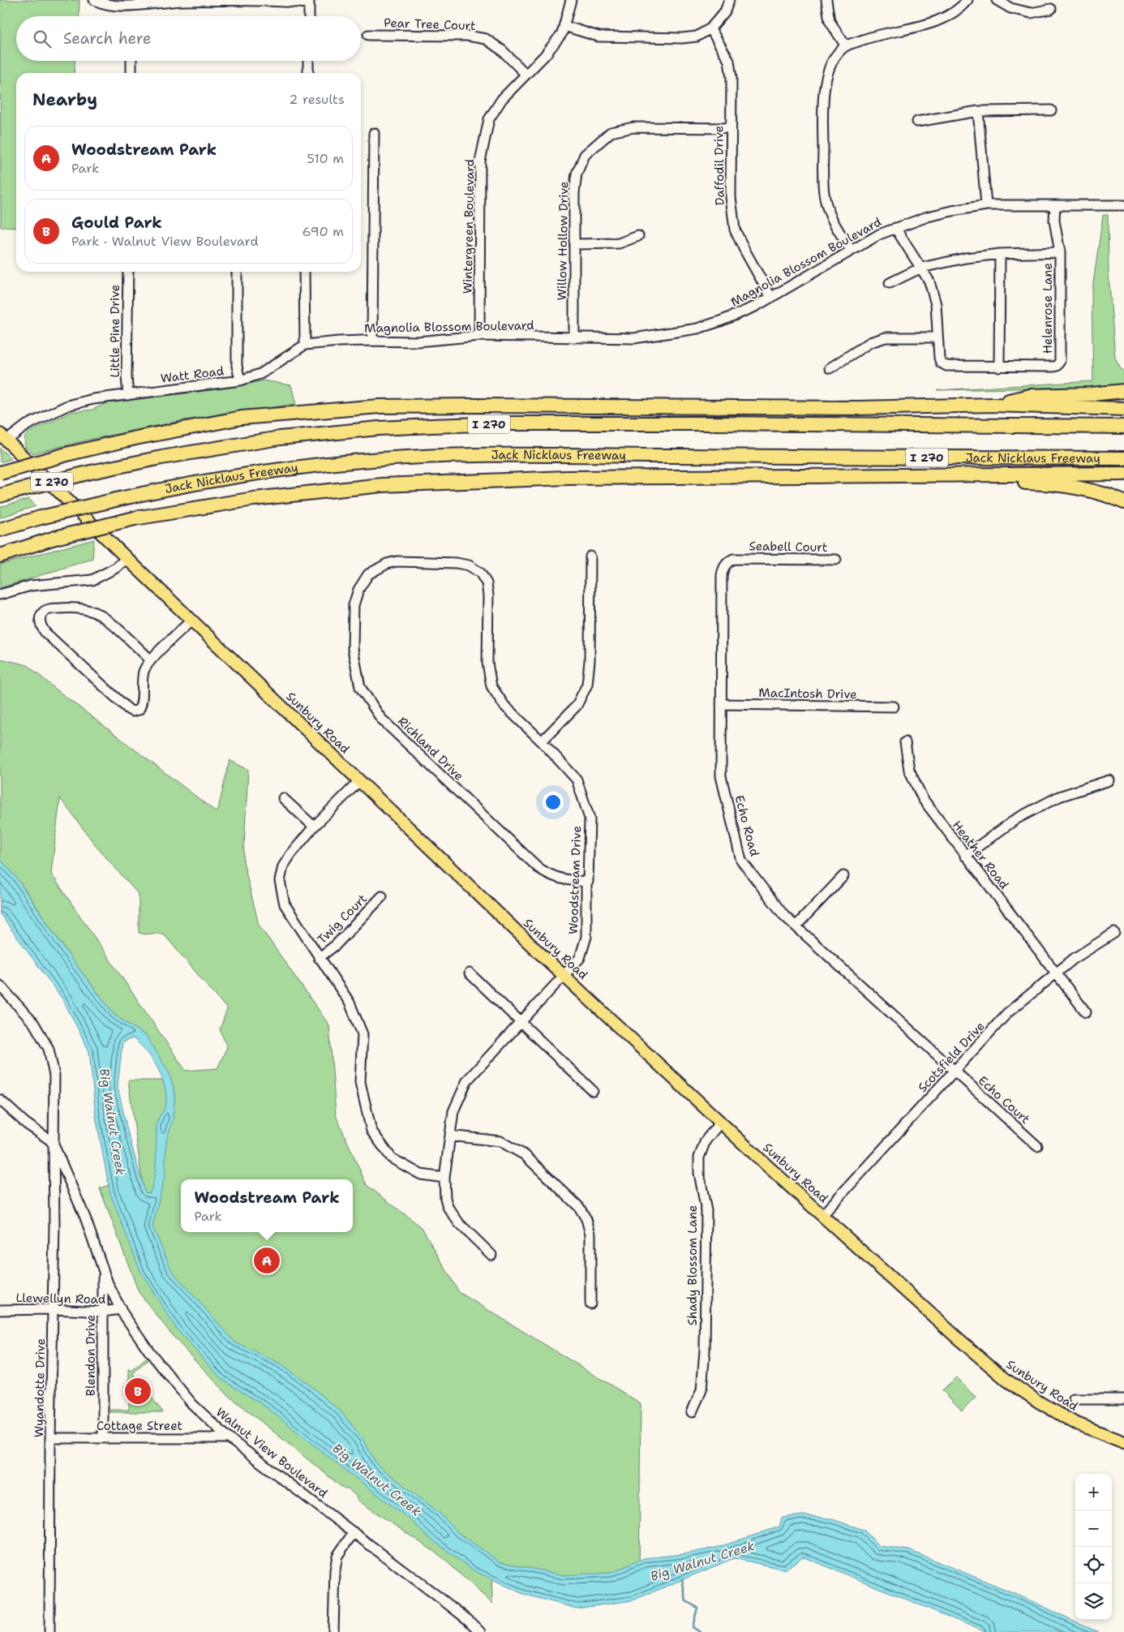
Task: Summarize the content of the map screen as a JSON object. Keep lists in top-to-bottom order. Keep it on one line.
{"streets":{"highway":["I 270","Jack Nicklaus Freeway"],"main road":["Sunbury Road"],"street":["Pear Tree Court","Daffodil Drive","Wintergreen Boulevard","Willow Hollow Drive","Magnolia Blossom Boulevard","Helenrose Lane","Little Pine Drive","Watt Road","Seabell Court","MacIntosh Drive","Richland Drive","Echo Road","Heather Road","Woodstream Drive","Twig Court","Scotsfield Drive","Echo Court","Shady Blossom Lane","Llewellyn Road","Blendon Drive","Wyandotte Drive","Cottage Street","Walnut View Boulevard"]},"crossings":[["Pear Tree Court","Wintergreen Boulevard"],["Daffodil Drive","Willow Hollow Drive"],["Daffodil Drive","Magnolia Blossom Boulevard"],["Wintergreen Boulevard","Magnolia Blossom Boulevard"],["Willow Hollow Drive","Magnolia Blossom Boulevard"],["Magnolia Blossom Boulevard","Helenrose Lane"],["Magnolia Blossom Boulevard","Watt Road"],["Little Pine Drive","Watt Road"],["Watt Road","Sunbury Road"],["Seabell Court","Echo Road"],["MacIntosh Drive","Echo Road"],["Sunbury Road","Woodstream Drive"],["Sunbury Road","Scotsfield Drive"],["Sunbury Road","Shady Blossom Lane"],["Richland Drive","Woodstream Drive"],["Echo Road","Scotsfield Drive"],["Echo Road","Echo Court"],["Heather Road","Scotsfield Drive"],["Scotsfield Drive","Echo Court"],["Llewellyn Road","Blendon Drive"],["Llewellyn Road","Wyandotte Drive"],["Llewellyn Road","Walnut View Boulevard"],["Blendon Drive","Cottage Street"],["Blendon Drive","Walnut View Boulevard"],["Wyandotte Drive","Cottage Street"],["Wyandotte Drive","Walnut View Boulevard"],["Cottage Street","Walnut View Boulevard"]],"water":["Big Walnut Creek"],"page":{"search":"Search here","heading":["Nearby","2 results"],"list":[{"mark":"A","name":"Woodstream Park","note":"Park","value":"510 m"},{"mark":"B","name":"Gould Park","note":"Park · Walnut View Boulevard","value":"690 m"}],"popup":["Woodstream Park","Park"],"pins":["A","B"],"map_buttons":["+","−"]}}
